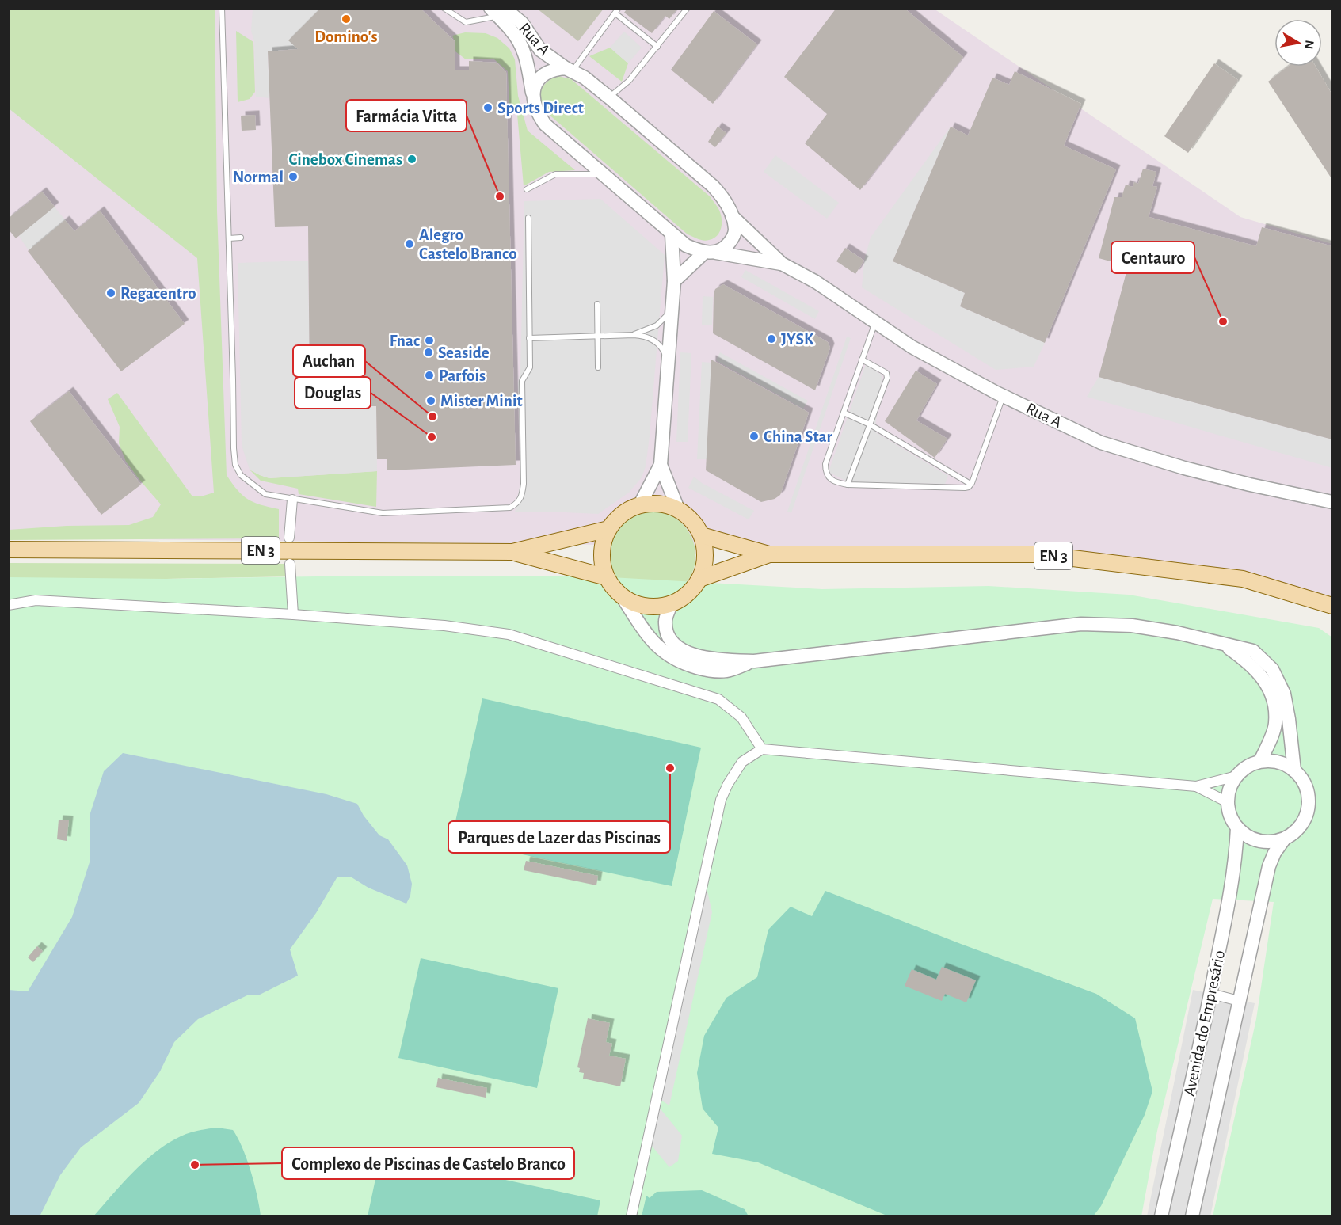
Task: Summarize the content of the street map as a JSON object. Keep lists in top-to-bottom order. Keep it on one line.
{"streets":{"main road":["EN 3"],"street":["Rua A","Avenida do Empresário"]},"places":["Domino's","Sports Direct","Cinebox Cinemas","Normal","Farmácia Vitta","Alegro Castelo Branco","Regacentro","Centauro","JYSK","Fnac","Seaside","Parfois","Mister Minit","Auchan","China Star","Douglas","Parques de Lazer das Piscinas","Complexo de Piscinas de Castelo Branco"],"north":"right"}
